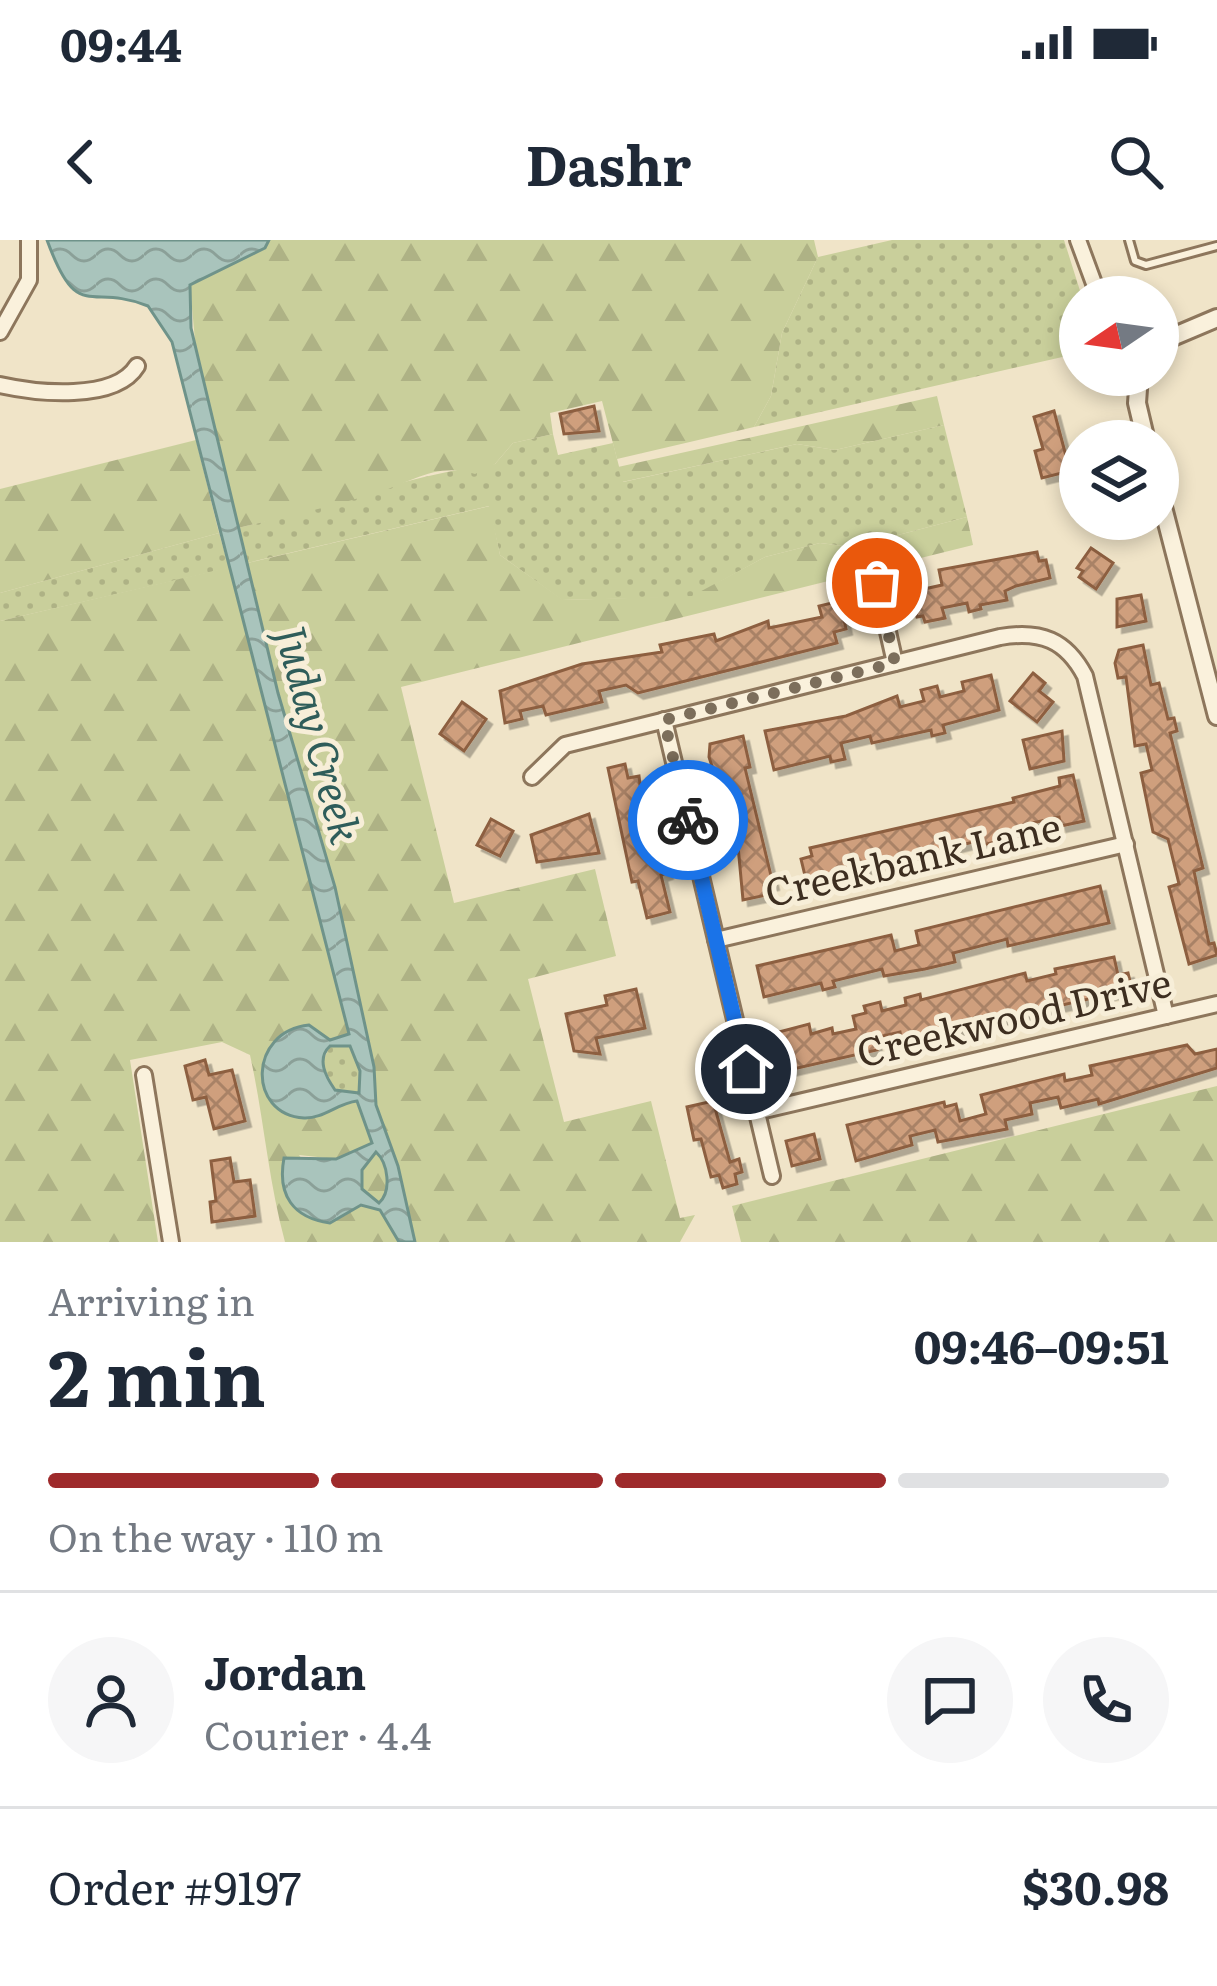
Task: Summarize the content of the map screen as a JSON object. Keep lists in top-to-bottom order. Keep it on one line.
{"streets":{"street":["Creekbank Lane","Creekwood Drive"]},"water":["Juday Creek"],"north":"left","page":{"status":"09:44","header":"Dashr","heading":["2 min","Arriving in","09:46–09:51"],"panel":["Jordan","Courier · 4.4","Order #9197","$30.98"],"bar":"On the way · 110 m"}}
